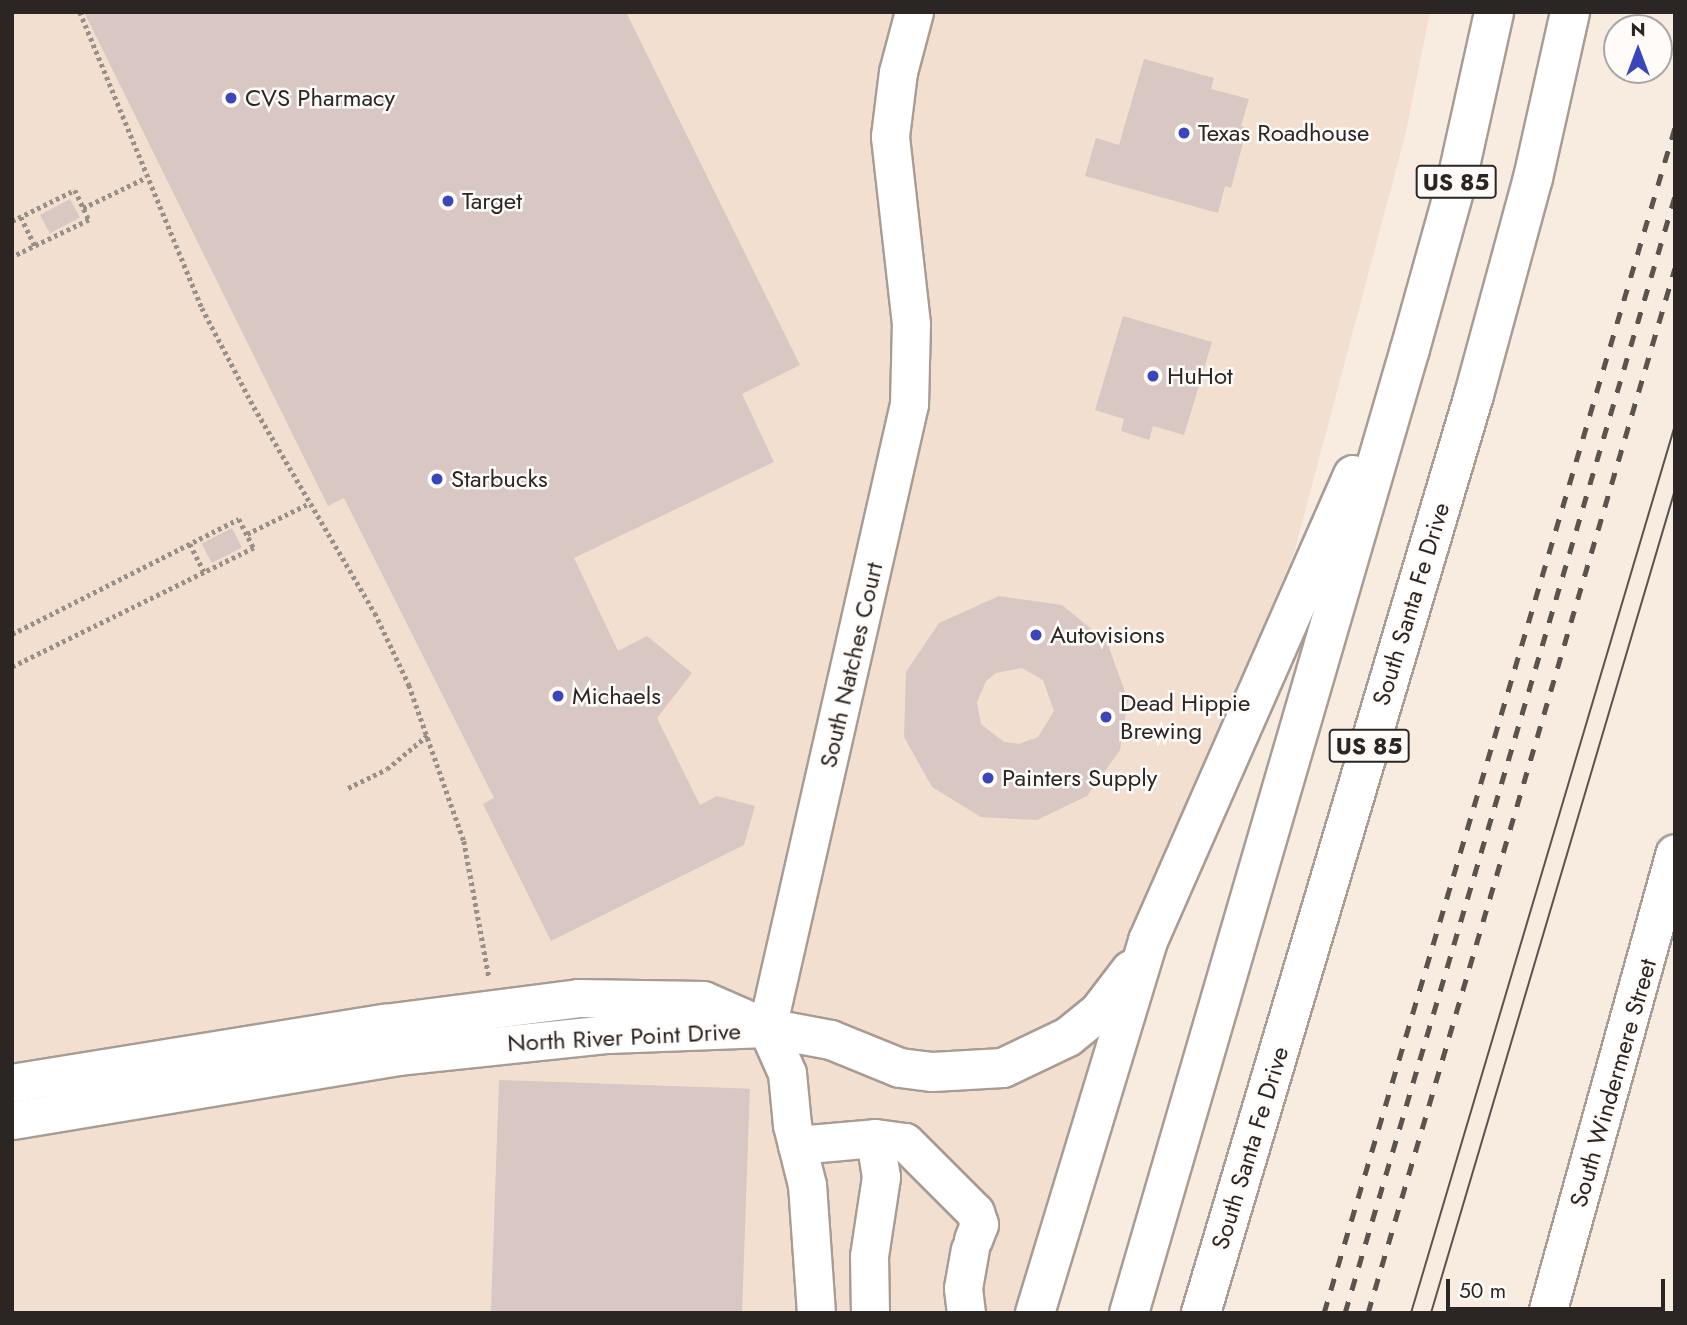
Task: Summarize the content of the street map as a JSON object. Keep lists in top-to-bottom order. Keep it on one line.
{"streets":{"highway":["US 85","South Santa Fe Drive"],"street":["South Natches Court","North River Point Drive","South Windermere Street"]},"crossings":[["South Natches Court","North River Point Drive"]],"places":["CVS Pharmacy","Texas Roadhouse","Target","HuHot","Starbucks","Autovisions","Michaels","Dead Hippie Brewing","Painters Supply"],"scale_bar":"50 m","north":"top"}
